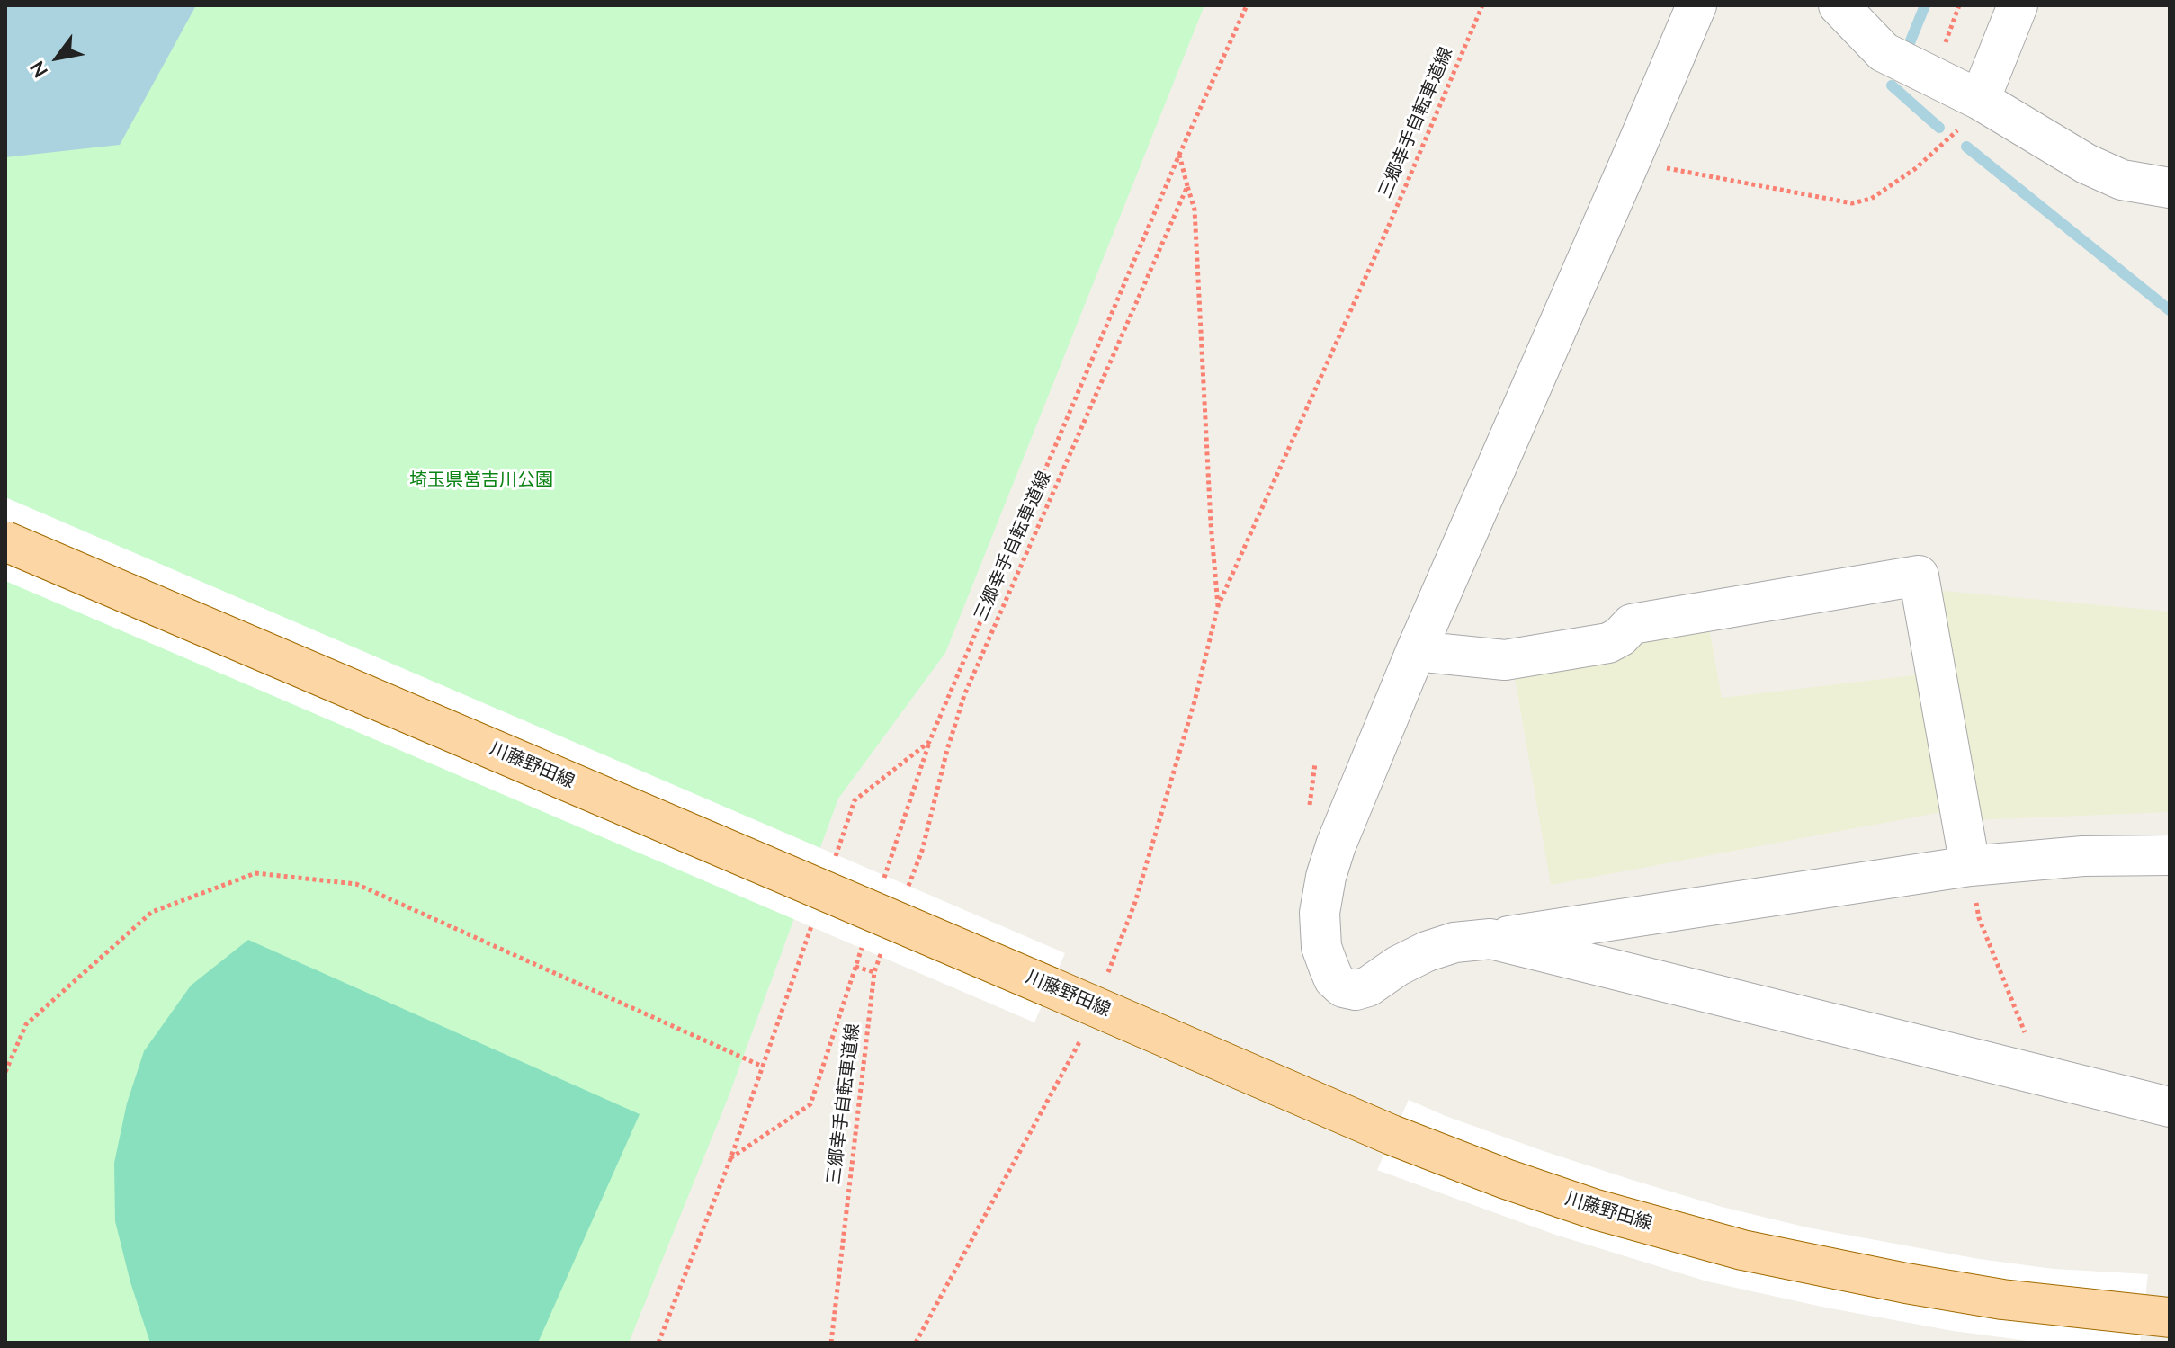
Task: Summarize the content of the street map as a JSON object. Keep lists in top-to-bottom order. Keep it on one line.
{"streets":{"main road":["川藤野田線"],"path":["三郷幸手自転車道線"]},"parks":["埼玉県営吉川公園"],"north":"bottom left"}
